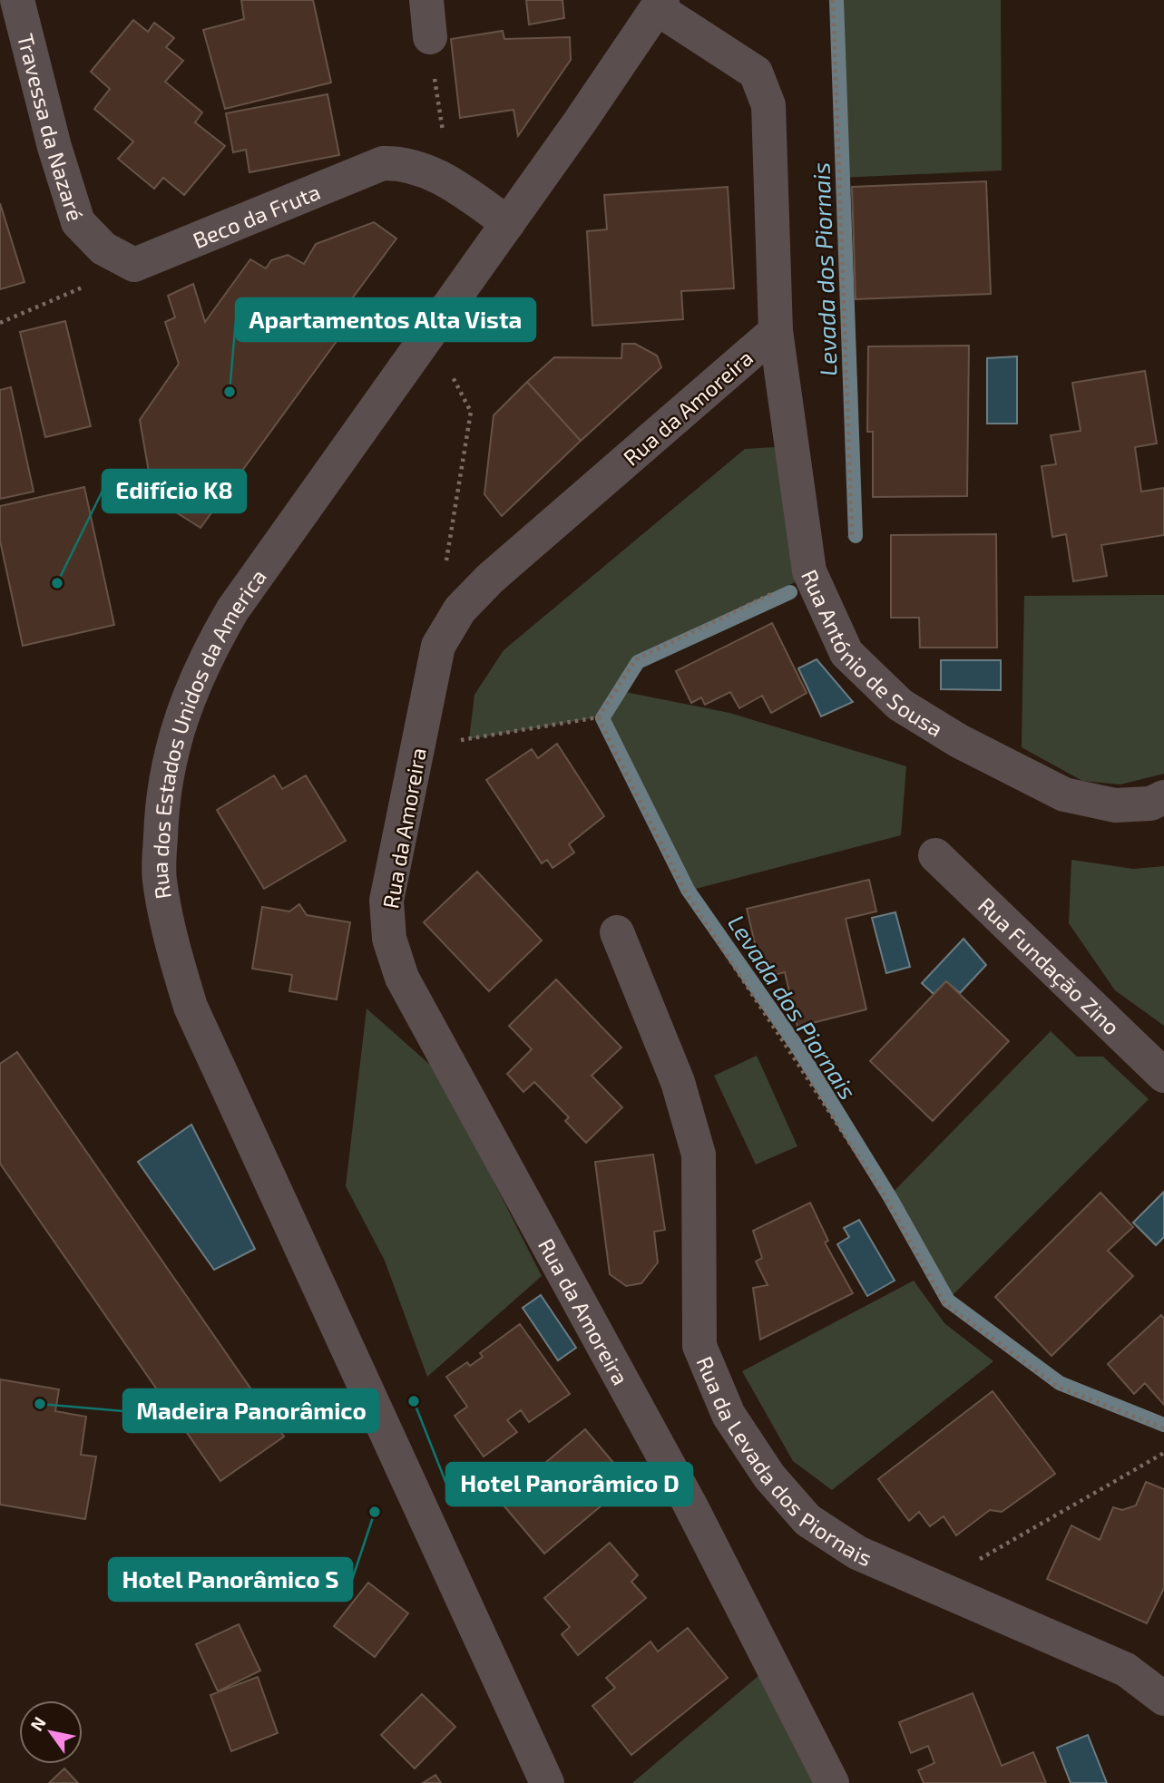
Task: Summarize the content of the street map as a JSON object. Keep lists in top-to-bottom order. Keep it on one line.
{"streets":{"street":["Travessa da Nazaré","Beco da Fruta","Rua da Amoreira","Rua António de Sousa","Rua dos Estados Unidos da America","Rua Fundação Zino","Rua da Levada dos Piornais"]},"crossings":[["Travessa da Nazaré","Beco da Fruta"],["Beco da Fruta","Rua dos Estados Unidos da America"],["Rua da Amoreira","Rua António de Sousa"]],"water":["Levada dos Piornais"],"places":["Apartamentos Alta Vista","Edifício K8","Hotel Panorâmico D","Madeira Panorâmico","Hotel Panorâmico S"],"north":"top left"}
